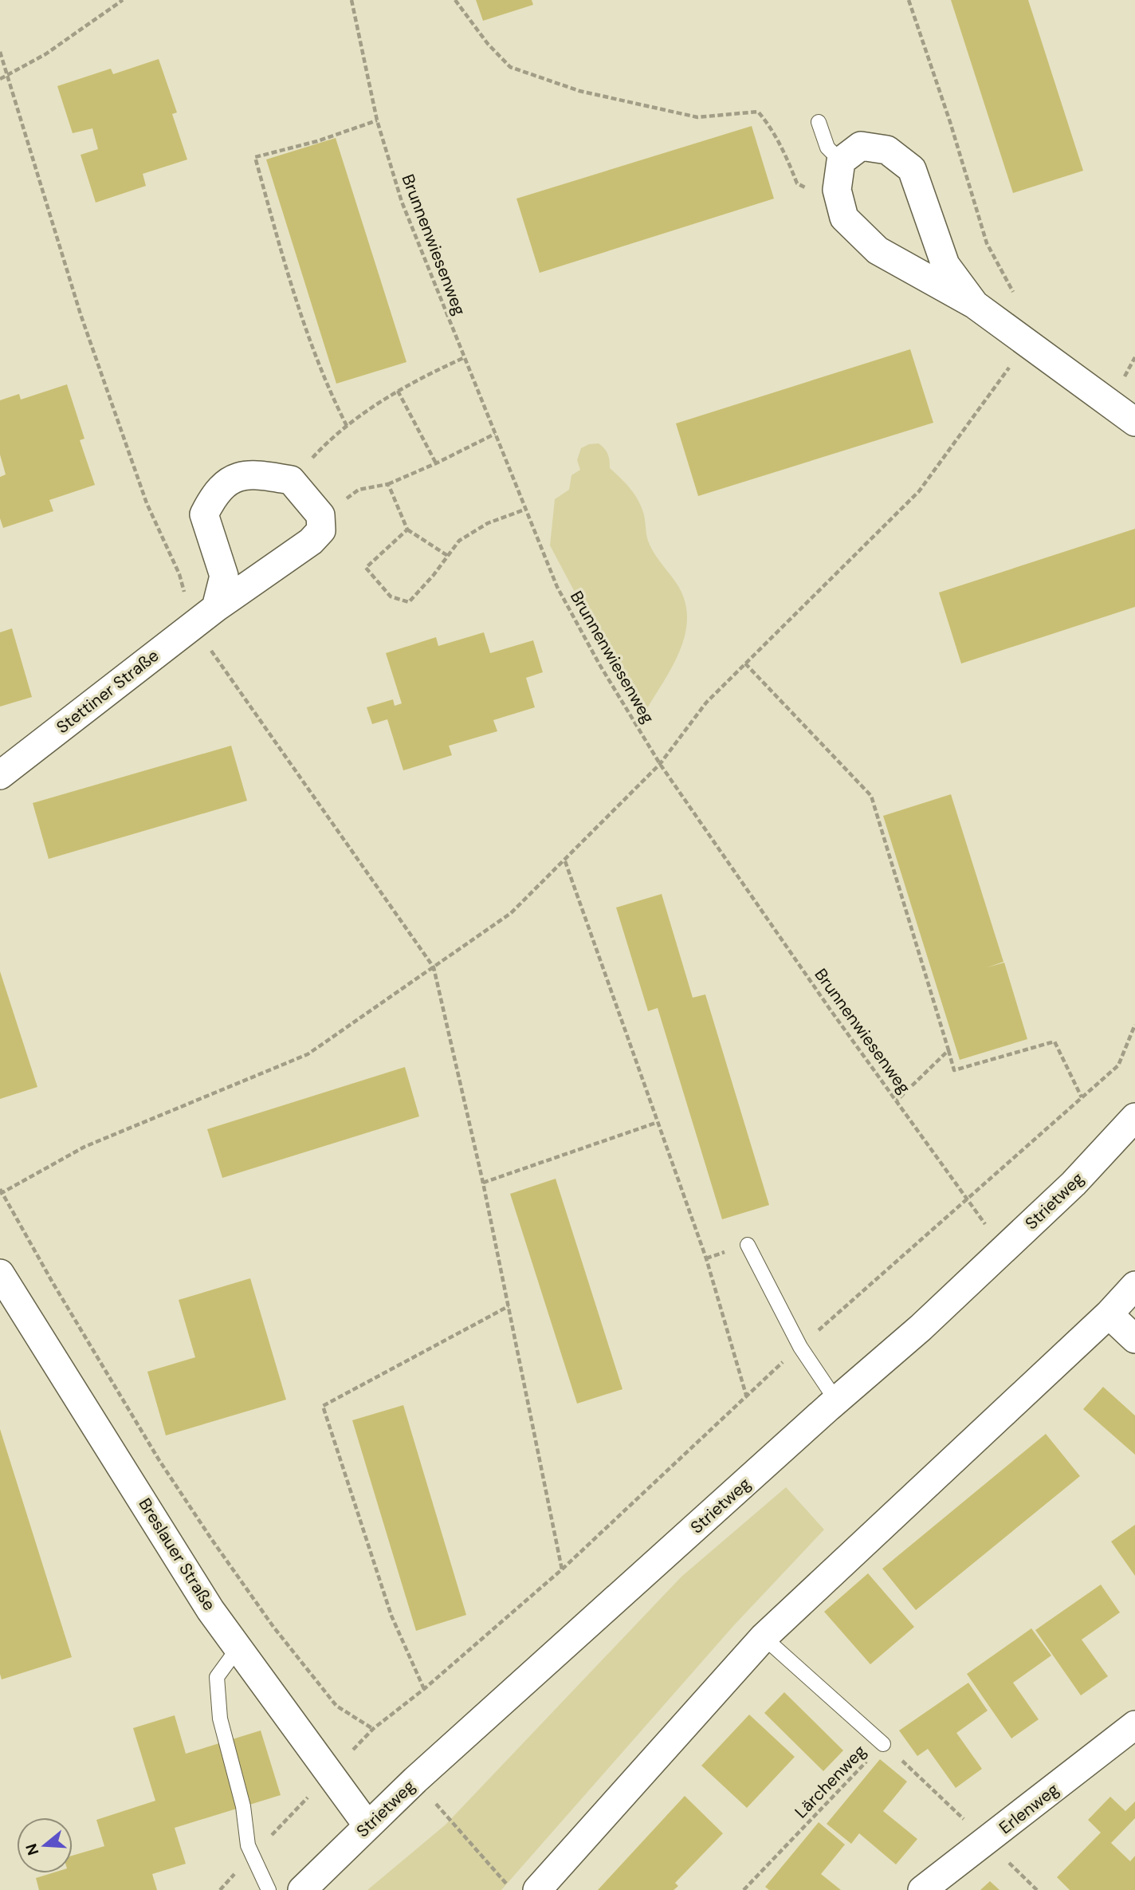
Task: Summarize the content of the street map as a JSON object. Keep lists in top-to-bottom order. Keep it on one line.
{"streets":{"street":["Stettiner Straße","Strietweg","Breslauer Straße","Erlenweg"],"path":["Brunnenwiesenweg","Lärchenweg"]},"crossings":[["Brunnenwiesenweg","Strietweg"],["Strietweg","Breslauer Straße"],["Lärchenweg","Erlenweg"]],"north":"left"}
